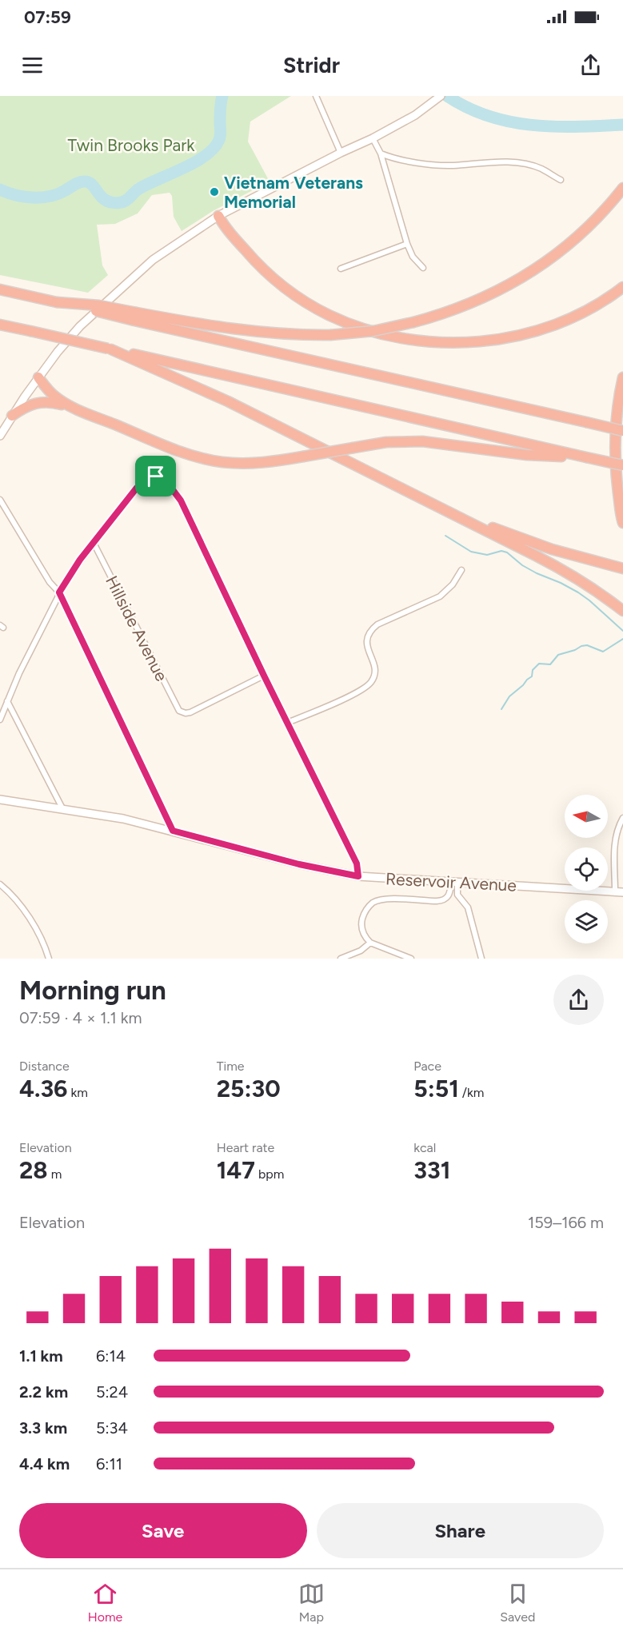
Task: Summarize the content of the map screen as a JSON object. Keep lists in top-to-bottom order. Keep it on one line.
{"streets":{"main road":["Reservoir Avenue"],"street":["Hillside Avenue"]},"parks":["Twin Brooks Park"],"places":["Vietnam Veterans Memorial"],"north":"left","page":{"status":"07:59","header":"Stridr","heading":["Morning run","07:59 · 4 × 1.1 km"],"stats":[["Distance","4.36 km"],["Time","25:30"],["Pace","5:51 /km"],["Elevation","28 m"],["Heart rate","147 bpm"],["kcal","331"]],"chart":["Elevation","159–166 m"],"list":[{"name":"1.1 km","note":"6:14"},{"name":"2.2 km","note":"5:24"},{"name":"3.3 km","note":"5:34"},{"name":"4.4 km","note":"6:11"}],"buttons":["Save","Share"],"tabs":["Home","Map","Saved"]}}
